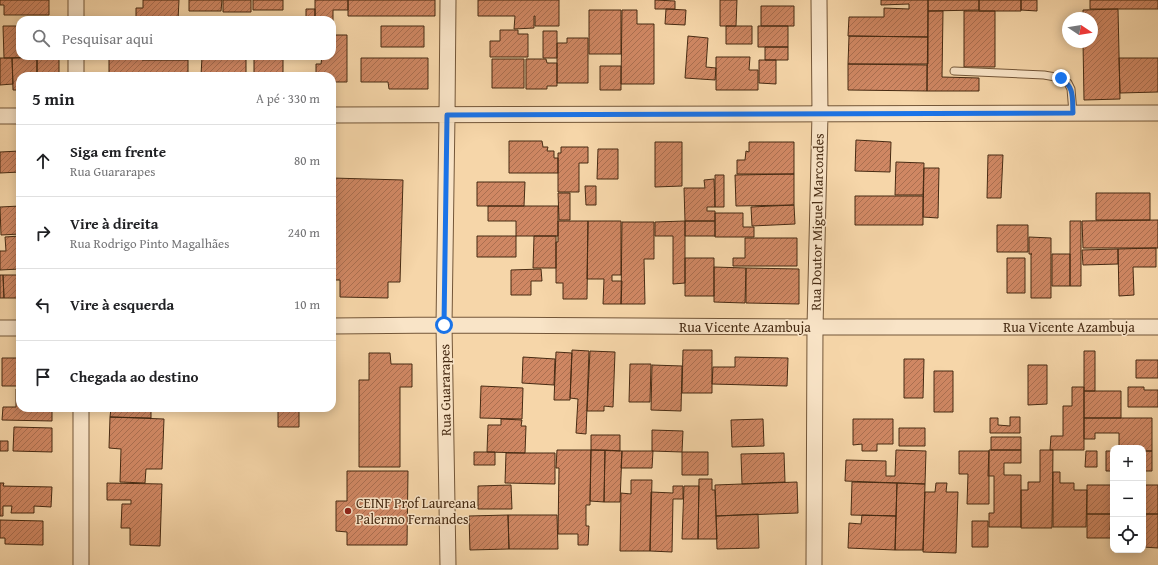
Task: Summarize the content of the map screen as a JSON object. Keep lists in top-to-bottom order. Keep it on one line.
{"streets":{"street":["Rua Doutor Miguel Marcondes","Rua Vicente Azambuja","Rua Guararapes"]},"crossings":[["Rua Doutor Miguel Marcondes","Rua Vicente Azambuja"],["Rua Vicente Azambuja","Rua Guararapes"]],"places":["CEINF Prof Laureana Palermo Fernandes"],"north":"right","page":{"search":"Pesquisar aqui","heading":["5 min","A pé · 330 m"],"list":[["Siga em frente","Rua Guararapes","80 m"],["Vire à direita","Rua Rodrigo Pinto Magalhães","240 m"],["Vire à esquerda","10 m"],"Chegada ao destino"],"map_buttons":["+","−"]}}
